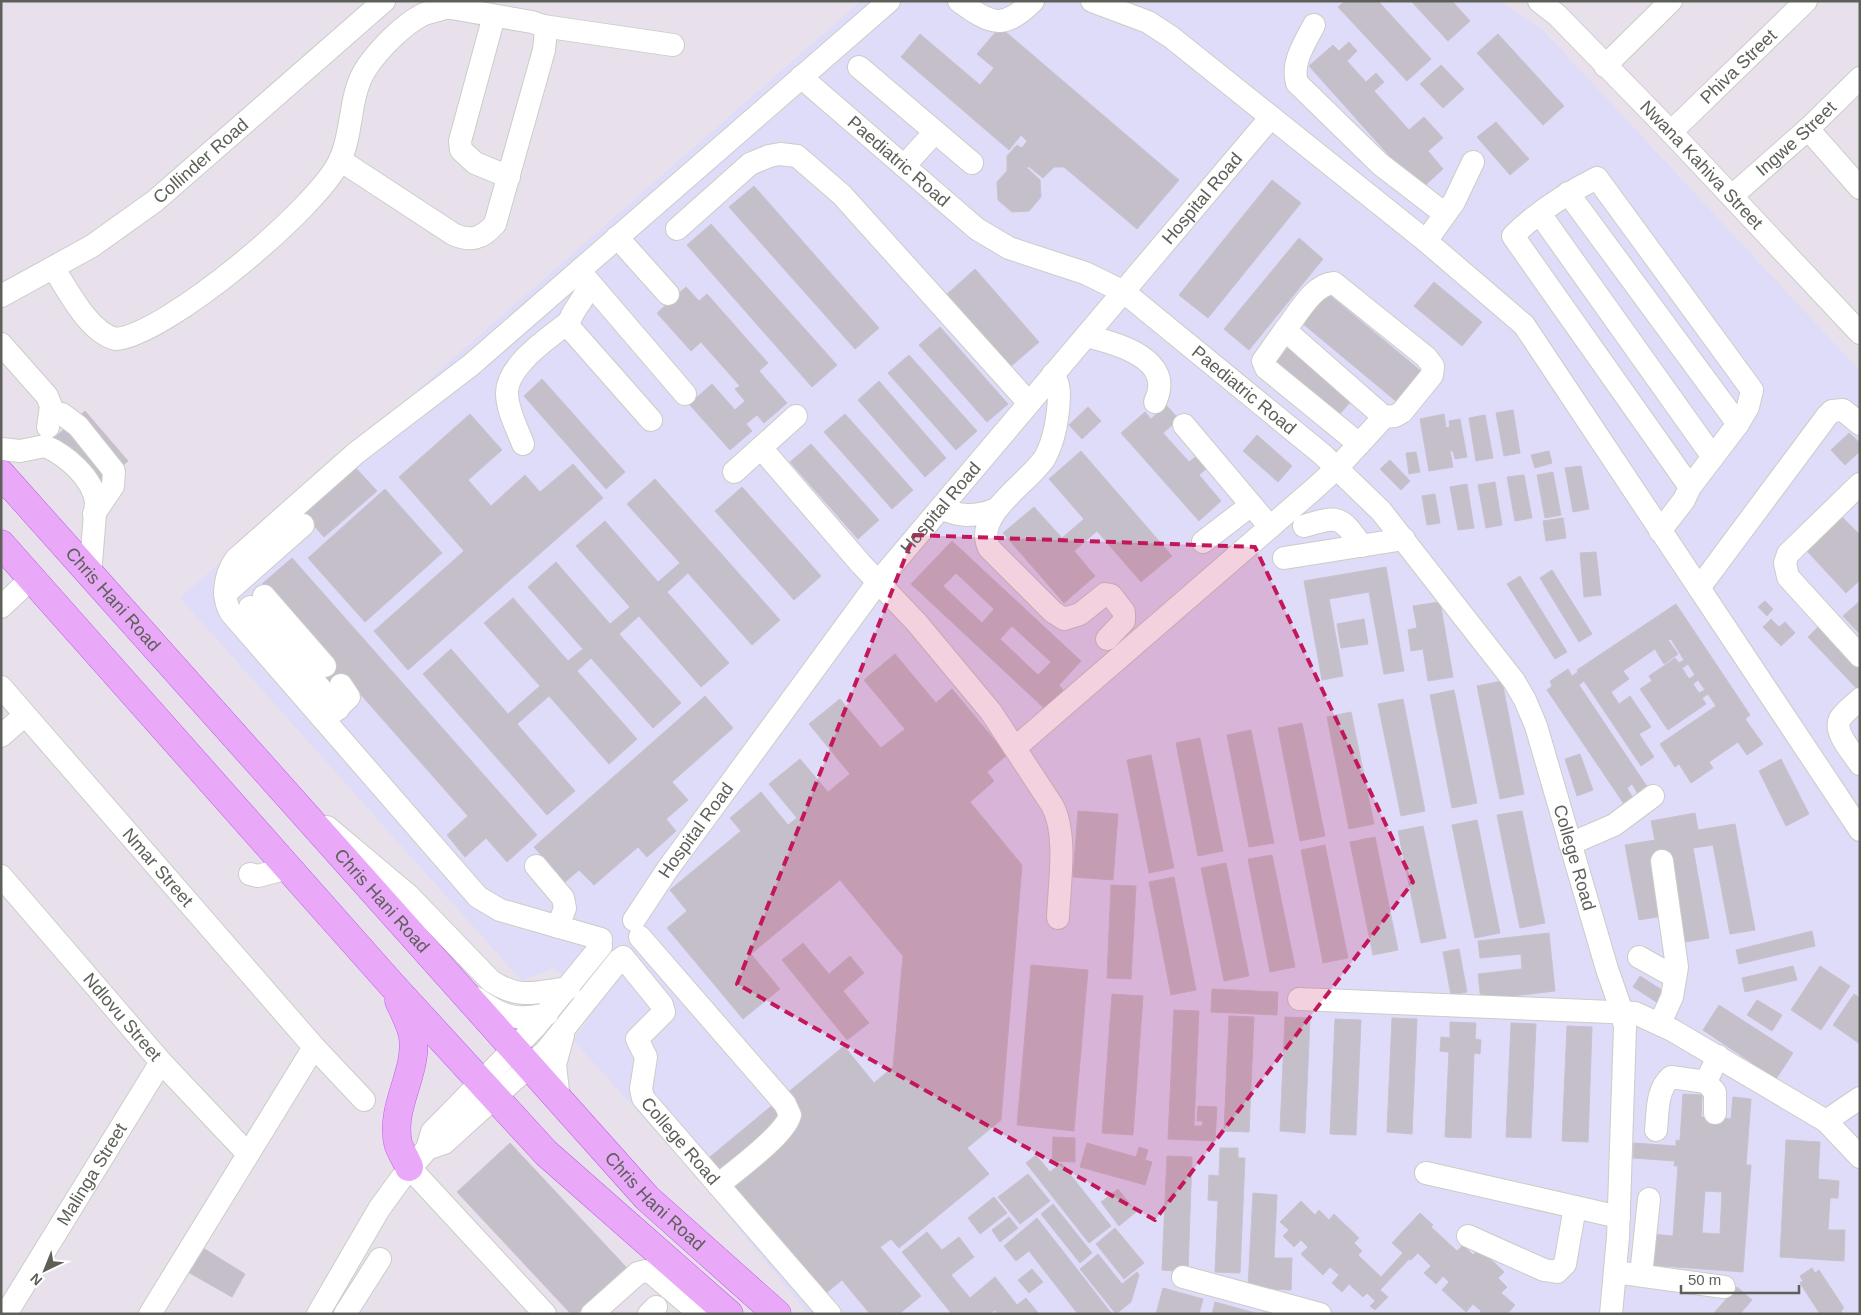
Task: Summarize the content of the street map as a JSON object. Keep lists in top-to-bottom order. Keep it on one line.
{"streets":{"main road":["Chris Hani Road"],"street":["Phiva Street","Ingwe Street","Collinder Road","Paediatric Road","Nwana Kahiva Street","Hospital Road","College Road","Nmar Street","Ndlovu Street","Malinga Street"]},"crossings":[["Phiva Street","Nwana Kahiva Street"],["Ingwe Street","Nwana Kahiva Street"],["Paediatric Road","Hospital Road"],["Paediatric Road","College Road"],["Hospital Road","Chris Hani Road"],["Hospital Road","College Road"],["Ndlovu Street","Malinga Street"]],"scale_bar":"50 m","north":"bottom left"}
